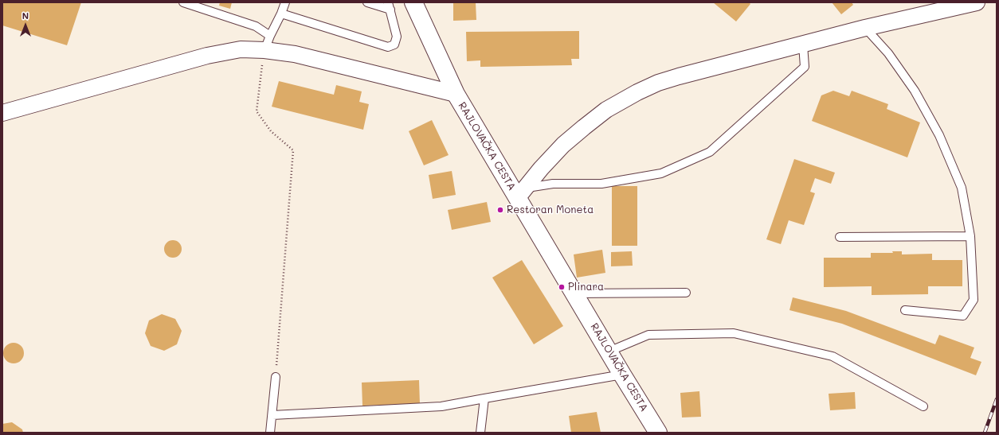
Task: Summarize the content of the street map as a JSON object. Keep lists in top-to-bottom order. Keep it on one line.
{"streets":{"street":["RAJLOVAČKA CESTA"]},"places":["Restoran Moneta","Plinara"],"north":"top"}
